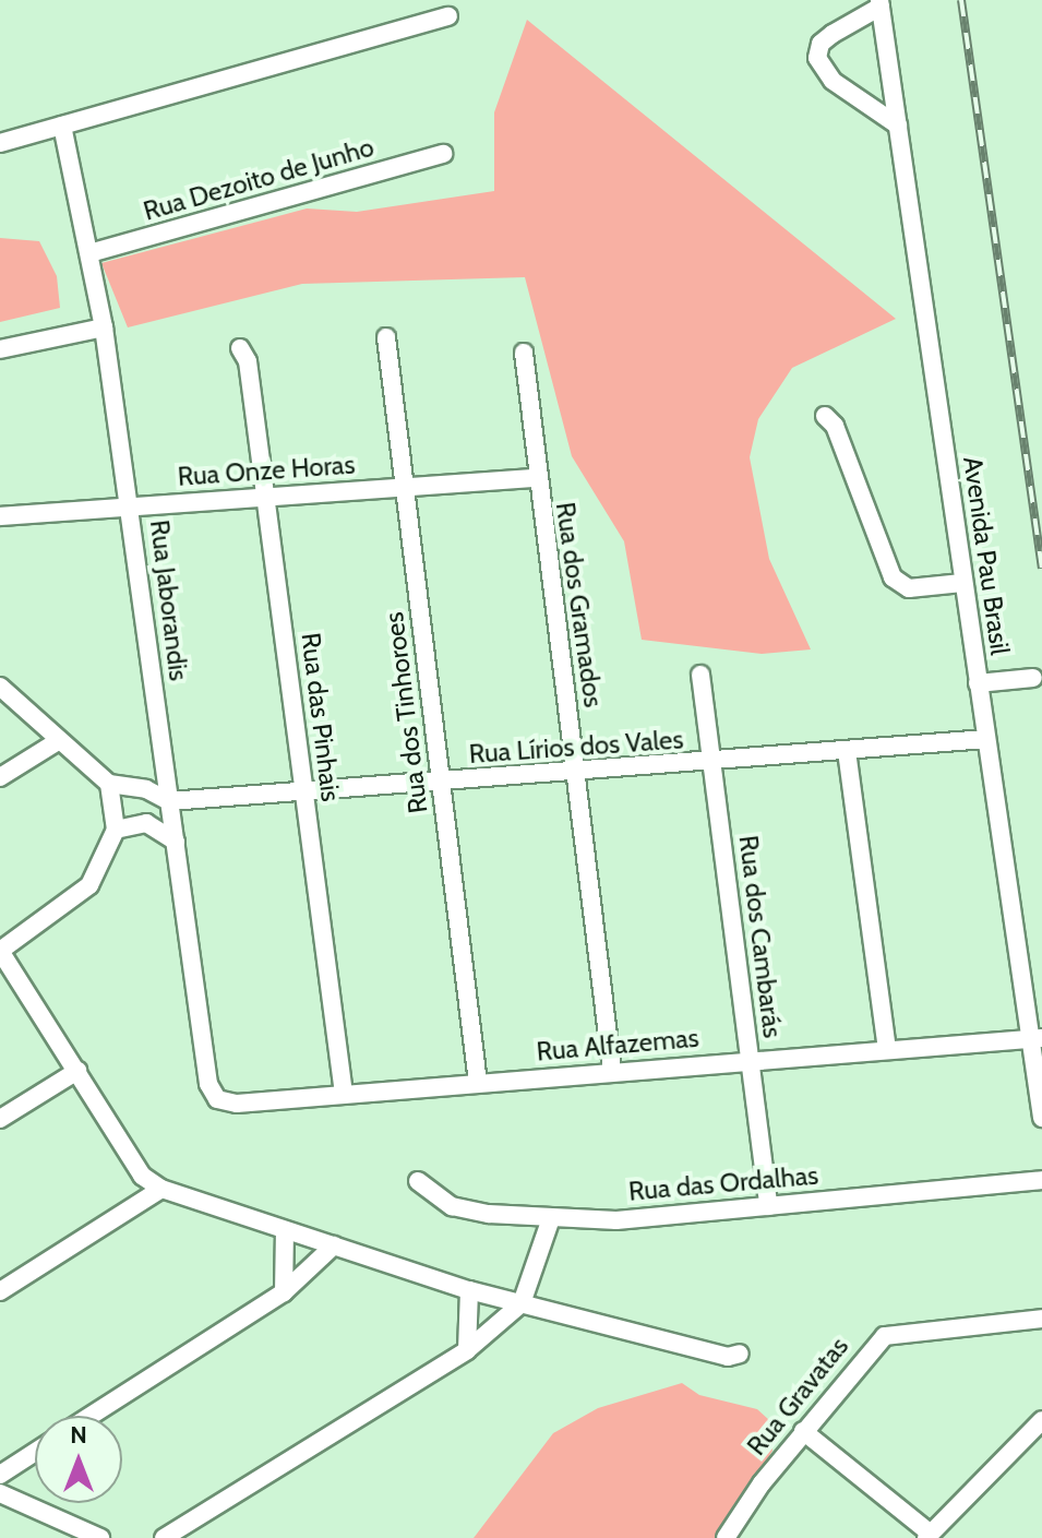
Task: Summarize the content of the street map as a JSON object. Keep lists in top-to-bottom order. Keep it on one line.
{"streets":{"street":["Rua Dezoito de Junho","Rua Onze Horas","Avenida Pau Brasil","Rua Jaborandis","Rua dos Gramados","Rua dos Tinhoroes","Rua das Pinhais","Rua Lírios dos Vales","Rua dos Cambarás","Rua Alfazemas","Rua das Ordalhas","Rua Gravatas"]},"crossings":[["Rua Dezoito de Junho","Rua Jaborandis"],["Rua Onze Horas","Rua Jaborandis"],["Rua Onze Horas","Rua dos Gramados"],["Rua Onze Horas","Rua dos Tinhoroes"],["Rua Onze Horas","Rua das Pinhais"],["Avenida Pau Brasil","Rua Lírios dos Vales"],["Avenida Pau Brasil","Rua Alfazemas"],["Rua Jaborandis","Rua Lírios dos Vales"],["Rua Jaborandis","Rua Alfazemas"],["Rua dos Gramados","Rua Lírios dos Vales"],["Rua dos Gramados","Rua Alfazemas"],["Rua dos Tinhoroes","Rua Lírios dos Vales"],["Rua dos Tinhoroes","Rua Alfazemas"],["Rua das Pinhais","Rua Lírios dos Vales"],["Rua das Pinhais","Rua Alfazemas"],["Rua Lírios dos Vales","Rua dos Cambarás"],["Rua dos Cambarás","Rua Alfazemas"],["Rua dos Cambarás","Rua das Ordalhas"]],"north":"top"}
